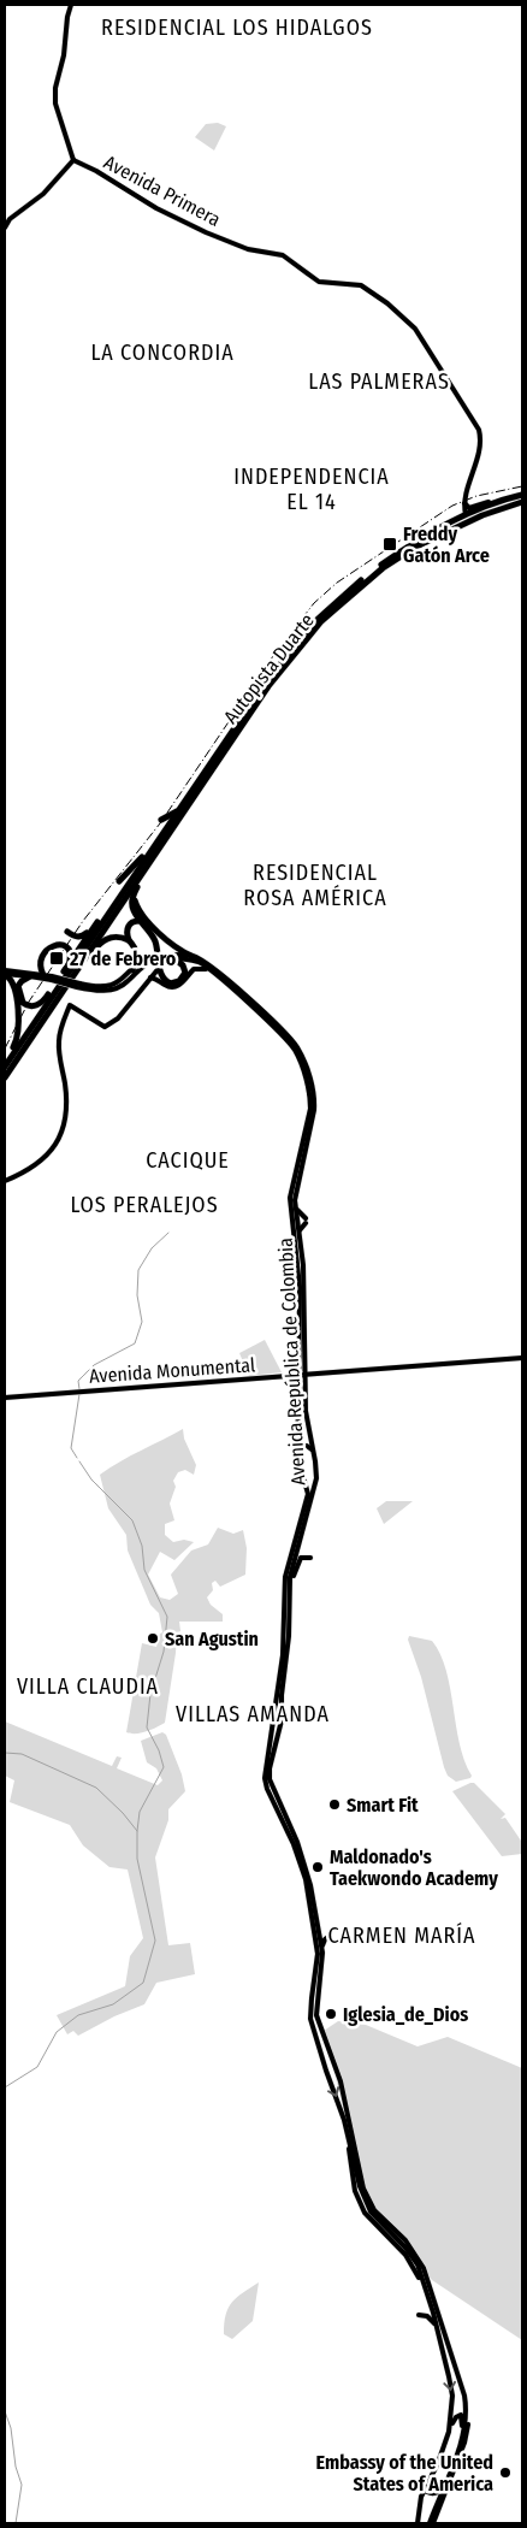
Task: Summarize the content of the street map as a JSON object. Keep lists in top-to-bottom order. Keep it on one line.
{"streets":{"highway":["Autopista Duarte"],"main road":["Avenida Primera","Avenida República de Colombia","Avenida Monumental"]},"crossings":[["Avenida Primera","Autopista Duarte"],["Avenida República de Colombia","Avenida Monumental"]],"districts":["RESIDENCIAL LOS HIDALGOS","LA CONCORDIA","LAS PALMERAS","INDEPENDENCIA EL 14","RESIDENCIAL ROSA AMÉRICA","CACIQUE","LOS PERALEJOS","VILLA CLAUDIA","VILLAS AMANDA","CARMEN MARÍA"],"places":{"transit":["Freddy Gatón Arce","27 de Febrero"],"other":["San Agustin","Smart Fit","Maldonado's Taekwondo Academy","Iglesia_de_Dios","Embassy of the United States of America"]}}
